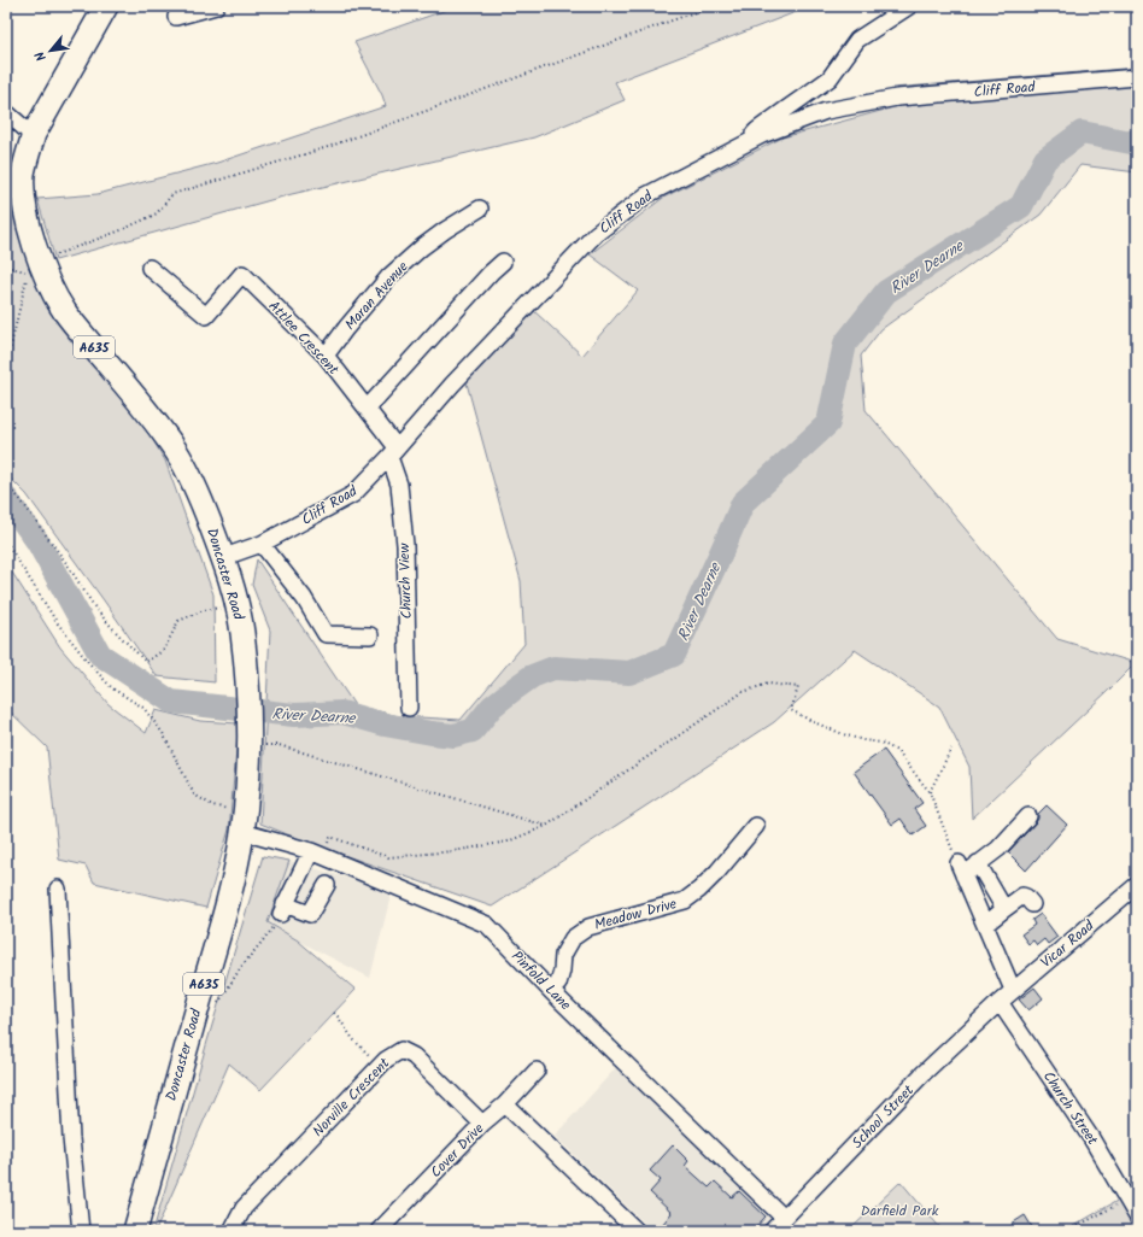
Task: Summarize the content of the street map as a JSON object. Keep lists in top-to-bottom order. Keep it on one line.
{"streets":{"highway":["A635","Doncaster Road"],"street":["Cliff Road","Maran Avenue","Attlee Crescent","Church View","Meadow Drive","Vicar Road","Pinfold Lane","Norville Crescent","Church Street","School Street","Cover Drive"]},"crossings":[["Cliff Road","Attlee Crescent"],["Cliff Road","Doncaster Road"],["Cliff Road","Church View"],["Maran Avenue","Attlee Crescent"],["Attlee Crescent","Church View"],["Doncaster Road","Pinfold Lane"],["Meadow Drive","Pinfold Lane"],["Vicar Road","Church Street"],["Vicar Road","School Street"],["Pinfold Lane","School Street"],["Norville Crescent","Cover Drive"],["Church Street","School Street"]],"water":["River Dearne"],"parks":["Darfield Park"],"north":"bottom left"}
